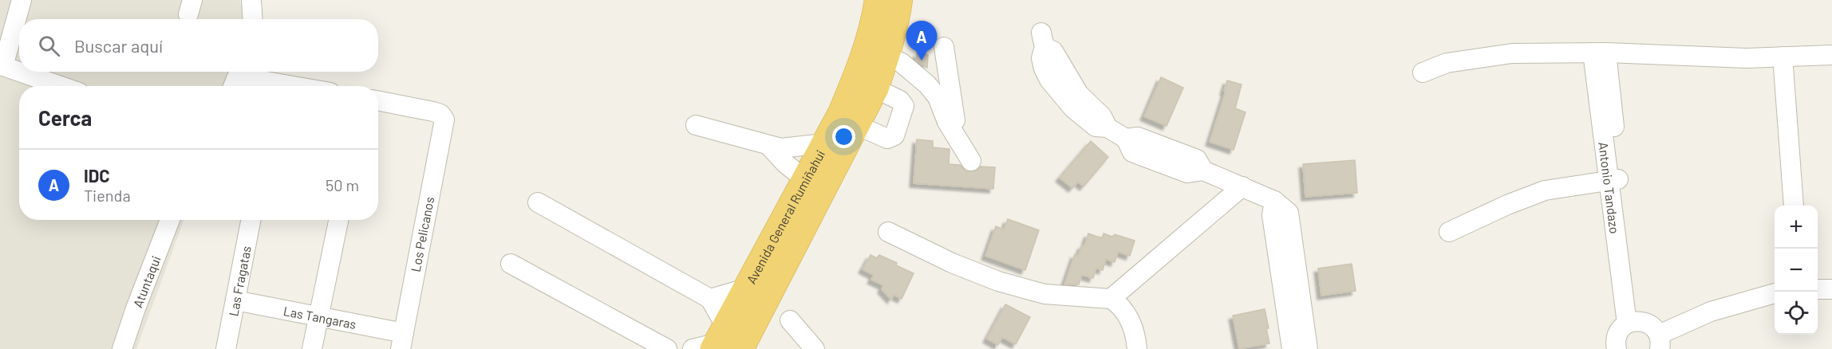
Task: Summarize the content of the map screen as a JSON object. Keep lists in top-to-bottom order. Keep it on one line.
{"streets":{"highway":["Avenida General Rumiñahui"],"street":["Antonio Tandazo","Los Pelicanos","Atuntaqui","Las Fragatas","Las Tangaras"]},"crossings":[["Los Pelicanos","Las Tangaras"],["Las Fragatas","Las Tangaras"]],"page":{"search":"Buscar aquí","pins":"A","heading":"Cerca","list":[{"mark":"A","name":"IDC","note":"Tienda","value":"50 m"}],"map_buttons":["+","−"]}}
